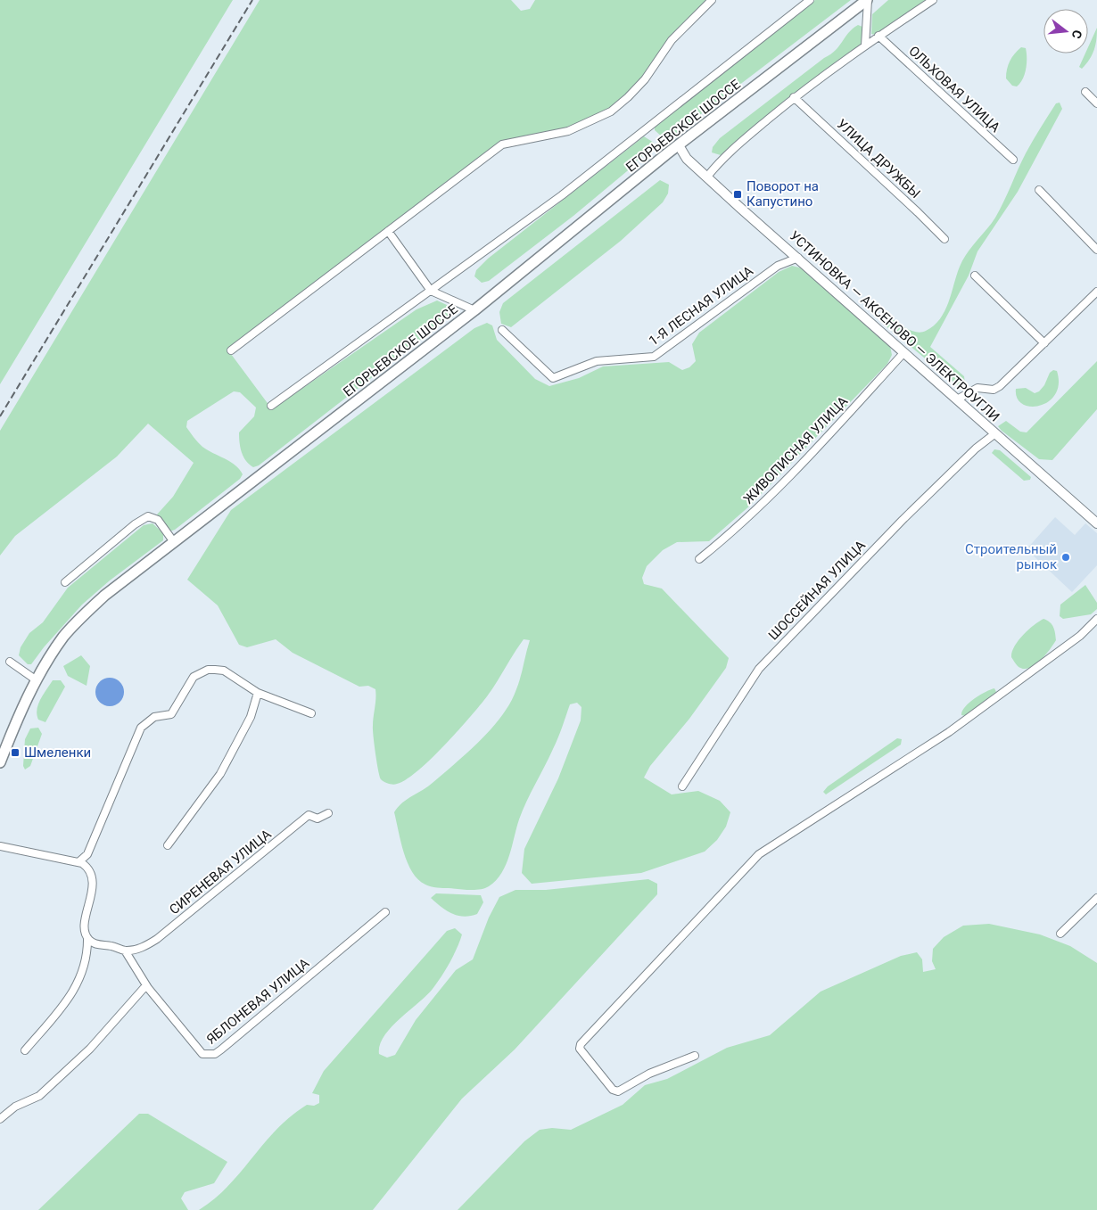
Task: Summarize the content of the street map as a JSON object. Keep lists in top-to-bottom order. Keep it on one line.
{"streets":{"main road":["ЕГОРЬЕВСКОЕ ШОССЕ","УСТИНОВКА — АКСЕНОВО — ЭЛЕКТРОУГЛИ"],"street":["ОЛЬХОВАЯ УЛИЦА","УЛИЦА ДРУЖБЫ","1-Я ЛЕСНАЯ УЛИЦА","ЖИВОПИСНАЯ УЛИЦА","ШОССЕЙНАЯ УЛИЦА","СИРЕНЕВАЯ УЛИЦА","ЯБЛОНЕВАЯ УЛИЦА"]},"crossings":[["ЕГОРЬЕВСКОЕ ШОССЕ","УСТИНОВКА — АКСЕНОВО — ЭЛЕКТРОУГЛИ"],["1-Я ЛЕСНАЯ УЛИЦА","УСТИНОВКА — АКСЕНОВО — ЭЛЕКТРОУГЛИ"],["УСТИНОВКА — АКСЕНОВО — ЭЛЕКТРОУГЛИ","ЖИВОПИСНАЯ УЛИЦА"],["УСТИНОВКА — АКСЕНОВО — ЭЛЕКТРОУГЛИ","ШОССЕЙНАЯ УЛИЦА"],["СИРЕНЕВАЯ УЛИЦА","ЯБЛОНЕВАЯ УЛИЦА"]],"places":{"transit":["Поворот на Капустино","Шмеленки"],"other":["Строительный рынок"]},"north":"right"}
